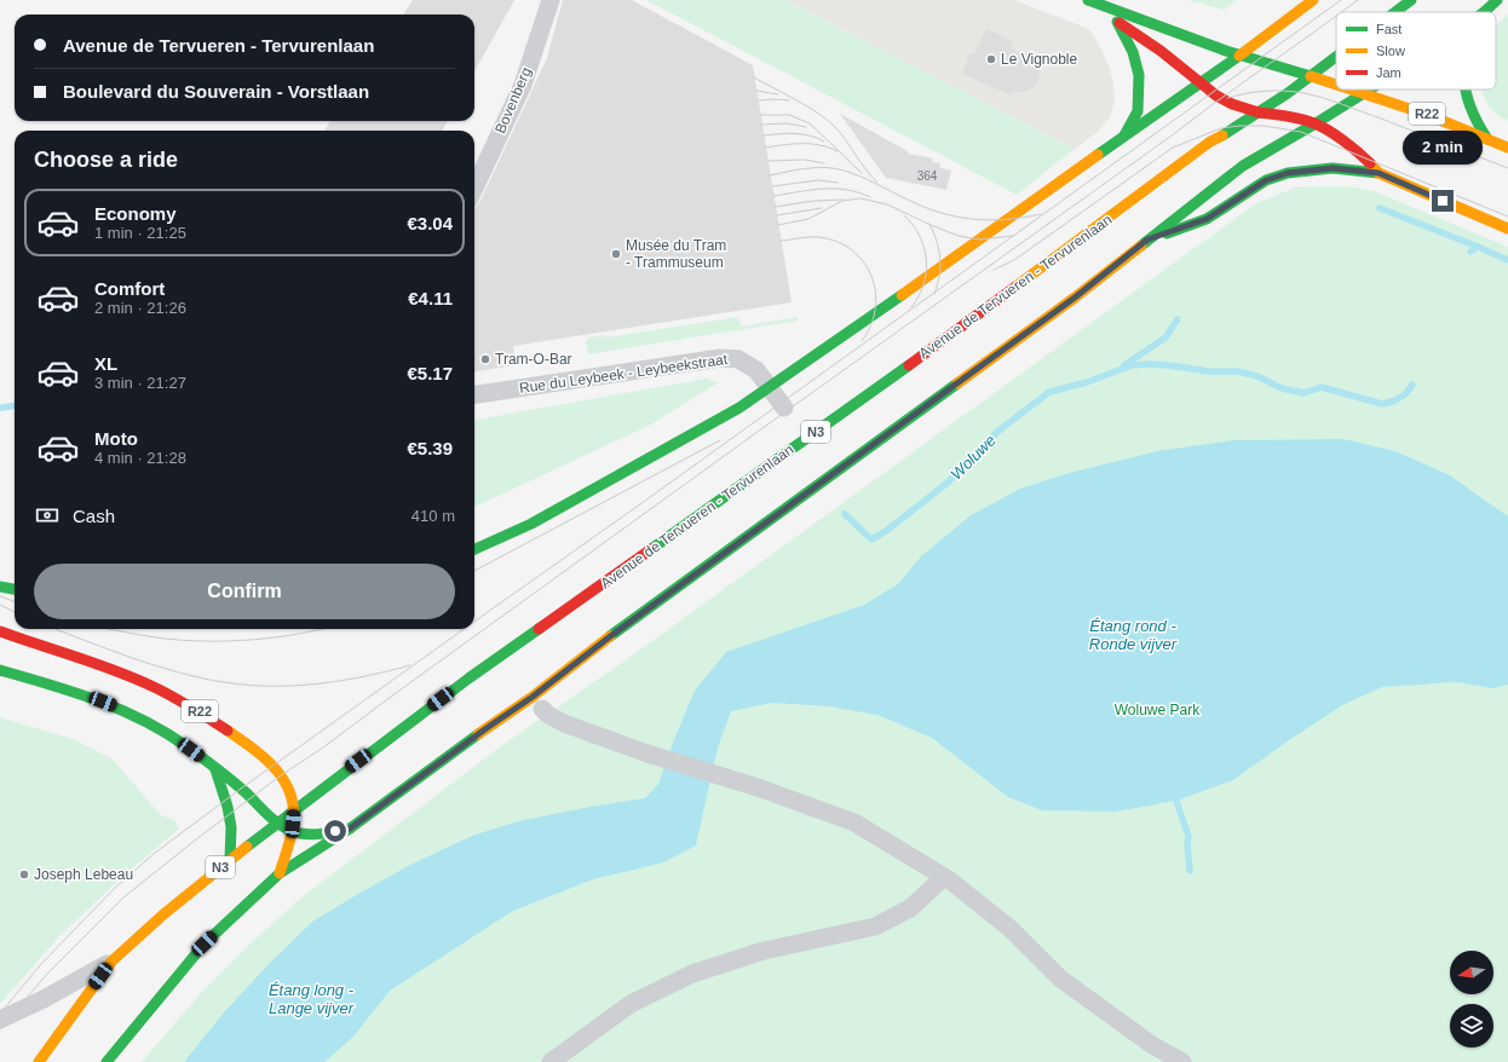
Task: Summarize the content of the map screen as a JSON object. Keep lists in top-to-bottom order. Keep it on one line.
{"streets":{"main road":["R22","Avenue de Tervueren - Tervurenlaan","N3"],"street":["Bovenberg","Rue du Leybeek - Leybeekstraat"]},"crossings":[["R22","Avenue de Tervueren - Tervurenlaan"]],"water":["Woluwe","Étang rond - Ronde vijver","Étang long - Lange vijver"],"parks":["Woluwe Park"],"places":["Le Vignoble","Musée du Tram - Trammuseum","Tram-O-Bar","Joseph Lebeau"],"house_numbers":["364"],"legend":["Fast","Slow","Jam"],"north":"left","page":{"banner":["Avenue de Tervueren - Tervurenlaan","Boulevard du Souverain - Vorstlaan"],"bubble":"2 min","heading":"Choose a ride","list":[{"name":"Economy","note":"1 min · 21:25","value":"€3.04"},{"name":"Comfort","note":"2 min · 21:26","value":"€4.11"},{"name":"XL","note":"3 min · 21:27","value":"€5.17"},{"name":"Moto","note":"4 min · 21:28","value":"€5.39"}],"pay":["Cash","410 m"],"buttons":"Confirm"}}
